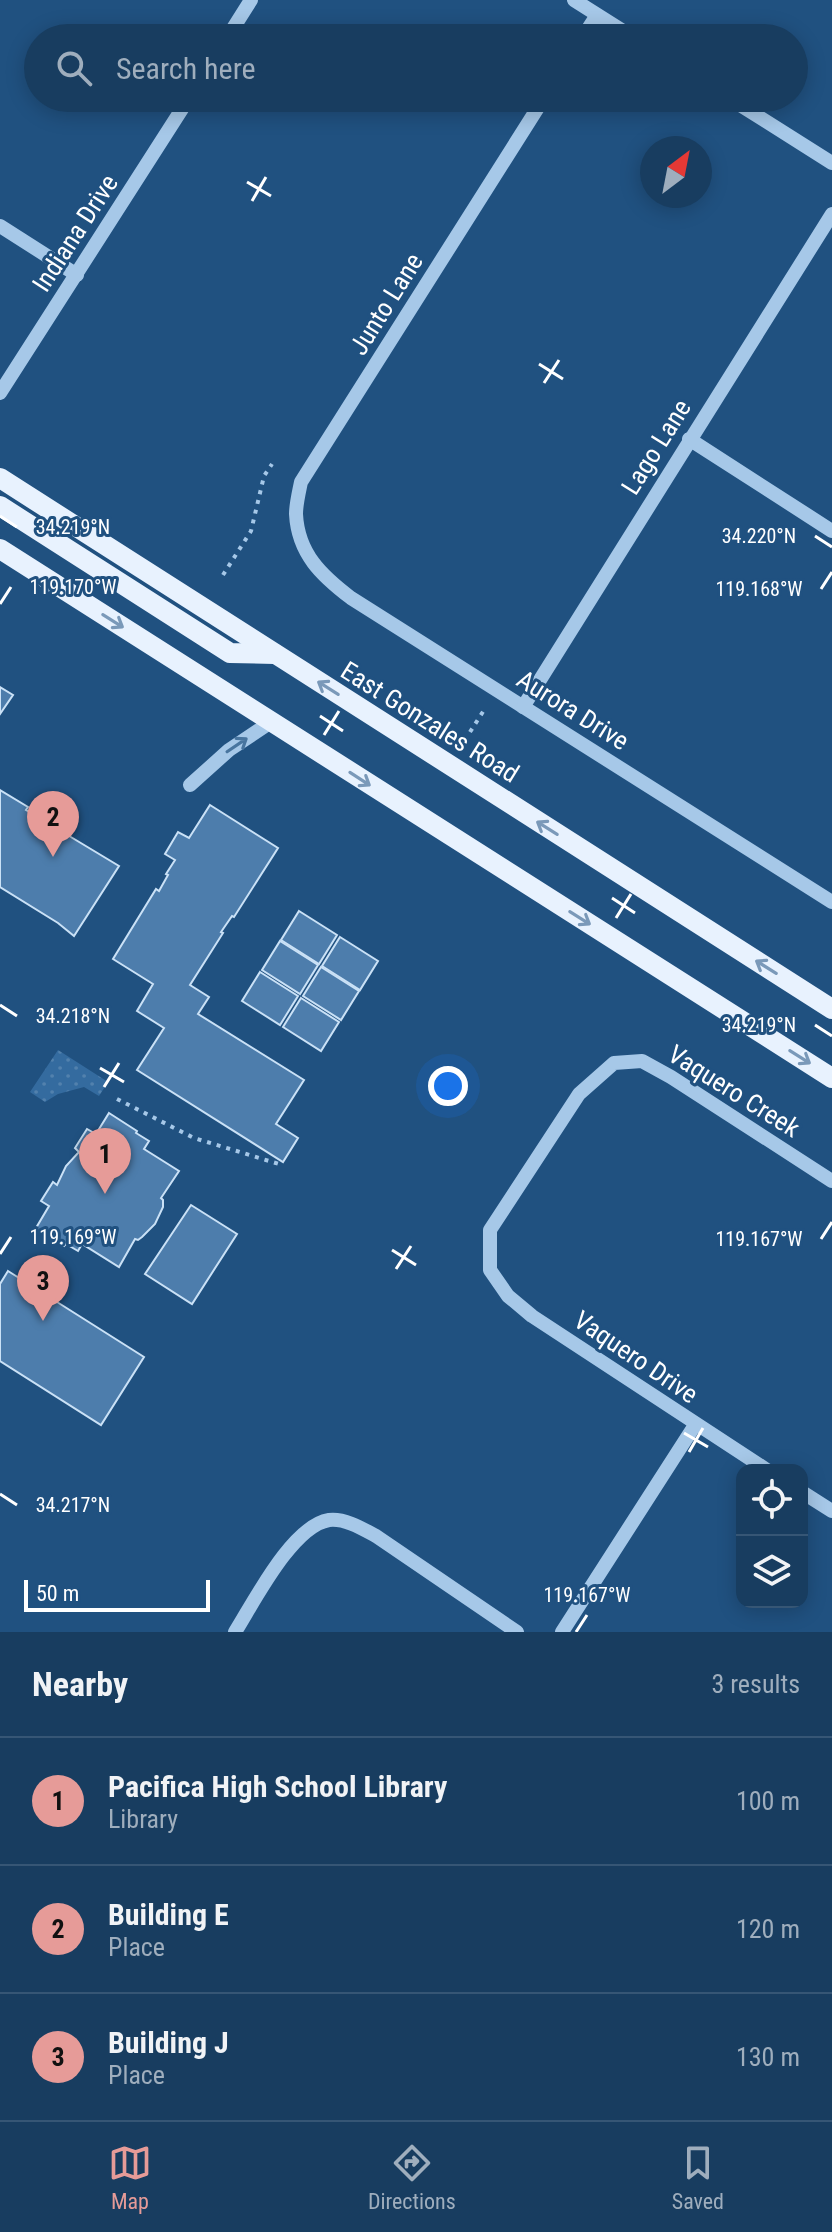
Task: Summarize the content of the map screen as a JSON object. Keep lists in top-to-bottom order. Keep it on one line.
{"streets":{"main road":["East Gonzales Road"],"street":["Indiana Drive","Junto Lane","Lago Lane","Aurora Drive","Vaquero Creek","Vaquero Drive"]},"crossings":[["Junto Lane","Aurora Drive"],["Lago Lane","Aurora Drive"],["Vaquero Creek","Vaquero Drive"]],"scale_bar":"50 m","north":"top right","page":{"search":"Search here","pins":["2","1","3"],"scale":"50 m","heading":["Nearby","3 results"],"list":[{"mark":"1","name":"Pacifica High School Library","note":"Library","value":"100 m"},{"mark":"2","name":"Building E","note":"Place","value":"120 m"},{"mark":"3","name":"Building J","note":"Place","value":"130 m"}],"nav":["Map","Directions","Saved"]},"coordinates":["34.219°N","34.220°N","119.170°W","119.168°W","34.218°N","119.169°W","119.167°W","34.217°N"]}
